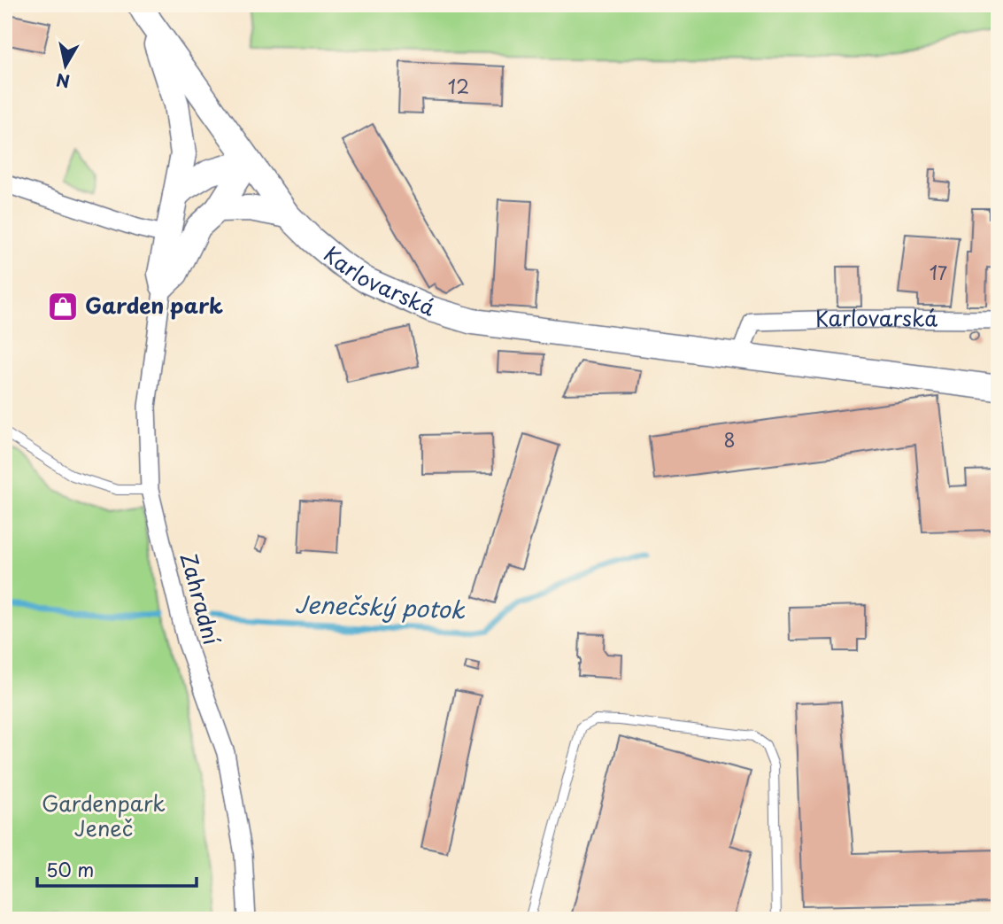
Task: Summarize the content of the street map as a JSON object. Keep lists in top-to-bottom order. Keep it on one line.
{"streets":{"main road":["Karlovarská"],"street":["Zahradní"]},"water":["Jenečský potok"],"parks":["Gardenpark Jeneč"],"places":{"shop":["Garden park"]},"house_numbers":["12","17","8"],"scale_bar":"50 m","north":"bottom"}
